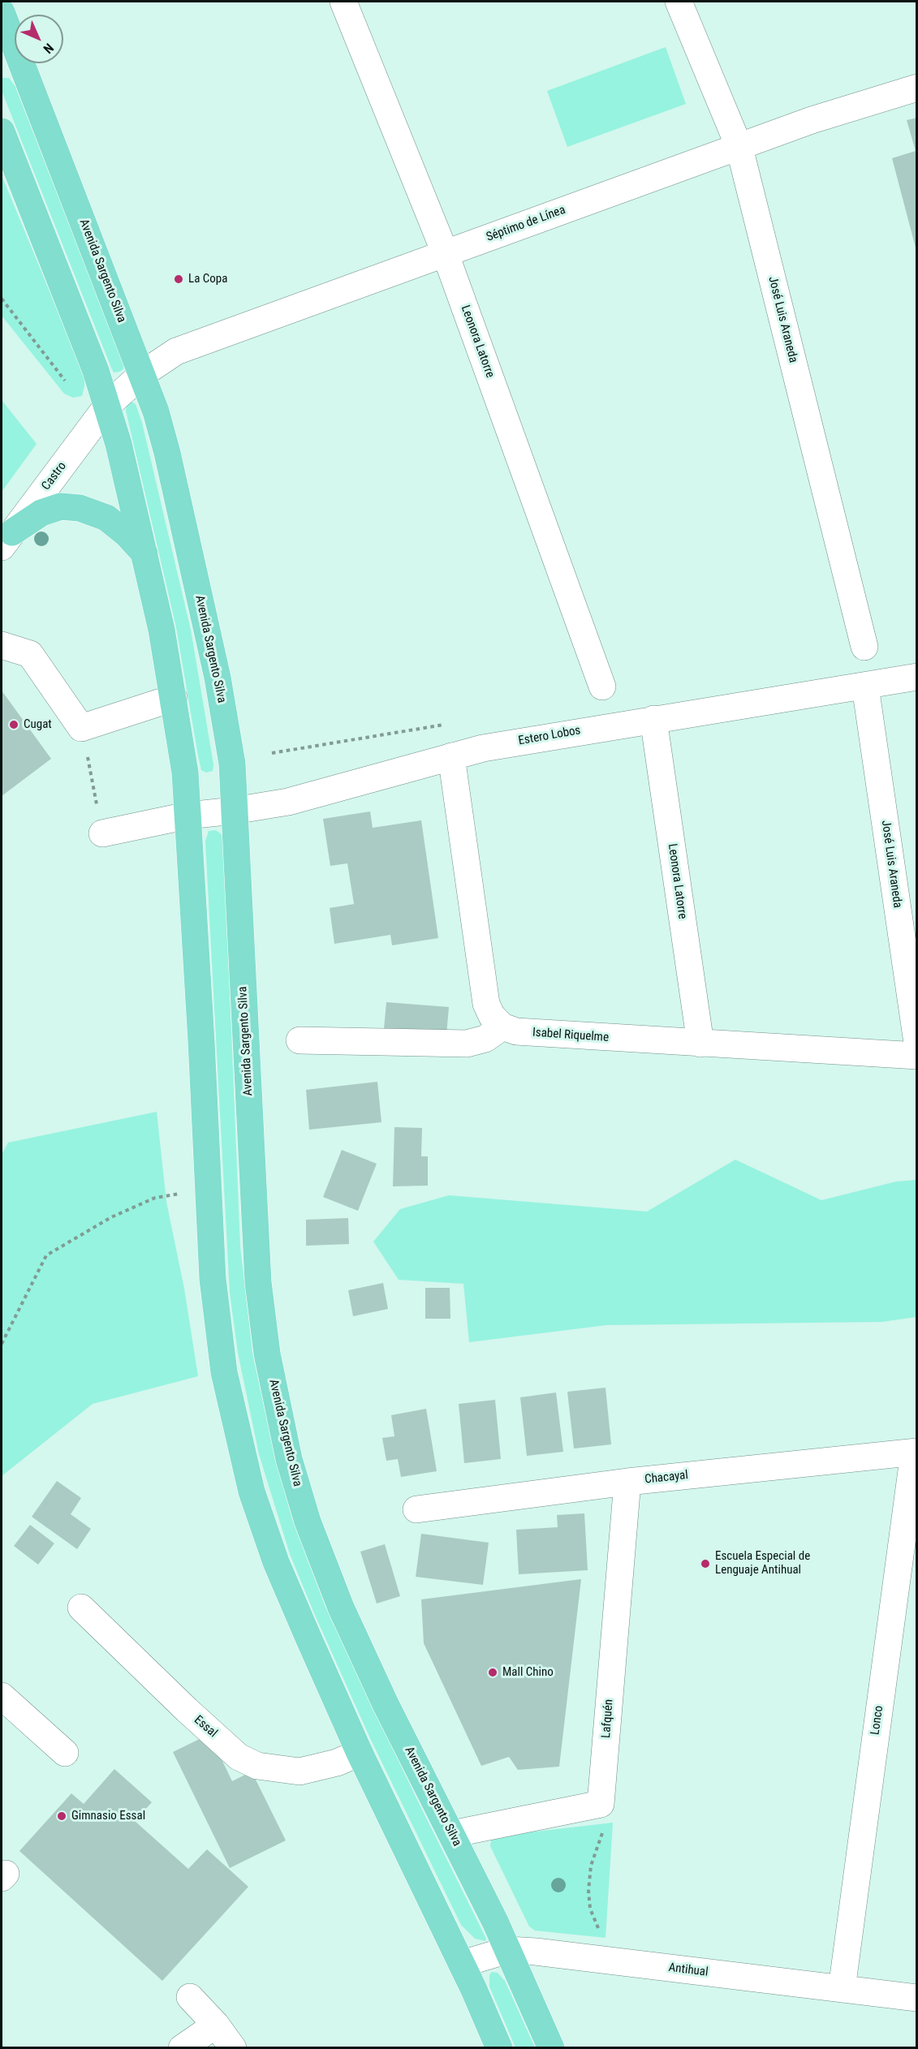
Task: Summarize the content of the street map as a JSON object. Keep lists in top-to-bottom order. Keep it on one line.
{"streets":{"main road":["Avenida Sargento Silva"],"street":["Séptimo de Línea","José Luis Araneda","Leonora Latorre","Castro","Estero Lobos","Isabel Riquelme","Chacayal","Lafquén","Lonco","Essal","Antihual"]},"crossings":[["Séptimo de Línea","Avenida Sargento Silva"],["Séptimo de Línea","José Luis Araneda"],["Séptimo de Línea","Leonora Latorre"],["Séptimo de Línea","Castro"],["Avenida Sargento Silva","Castro"],["Avenida Sargento Silva","Estero Lobos"],["Avenida Sargento Silva","Antihual"],["José Luis Araneda","Estero Lobos"],["Leonora Latorre","Estero Lobos"],["Leonora Latorre","Isabel Riquelme"],["Chacayal","Lafquén"],["Chacayal","Lonco"],["Lonco","Antihual"]],"places":["La Copa","Cugat","Escuela Especial de Lenguaje Antihual","Mall Chino","Gimnasio Essal"],"north":"bottom right"}
